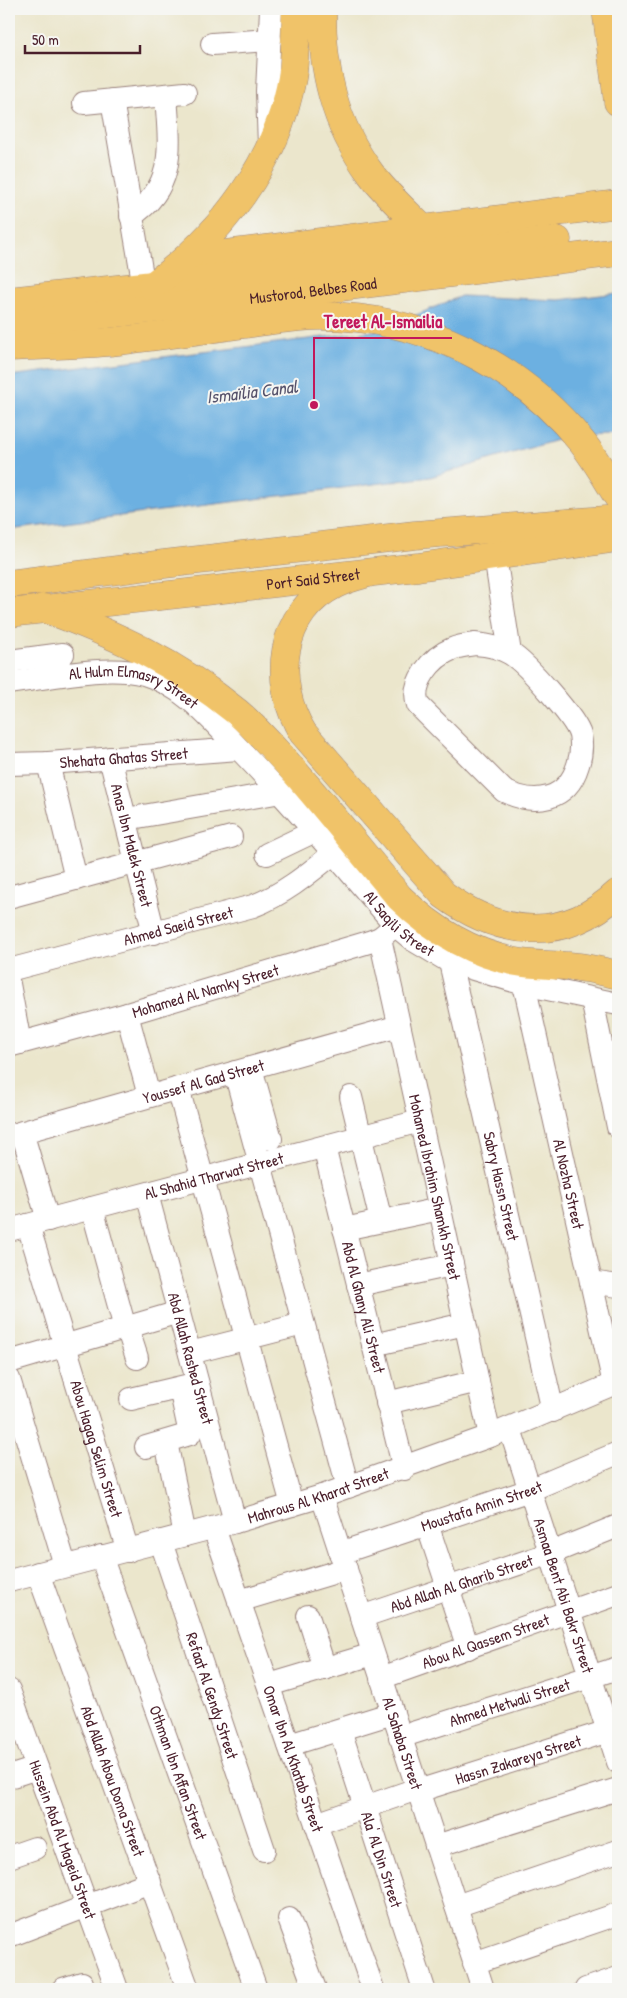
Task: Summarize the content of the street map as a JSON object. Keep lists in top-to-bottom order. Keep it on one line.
{"streets":{"main road":["Mustorod, Belbes Road","Port Said Street"],"street":["Al Hulm Elmasry Street","Shehata Ghatas Street","Anas Ibn Malek Street","Al Saqili Street","Ahmed Saeid Street","Mohamed Al Namky Street","Youssef Al Gad Street","Al Shahid Tharwat Street","Al Nozha Street","Sabry Hassn Street","Mohamed Ibrahim Shamkh Street","Abd Al Ghany Ali Street","Abd Allah Rashed Street","Abou Hagag Selim Street","Mahrous Al Kharat Street","Moustafa Amin Street","Abd Allah Al Gharib Street","Asmaa Bent Abi Bakr Street","Abou Al Qassem Street","Refaat Al Gendy Street","Ahmed Metwali Street","Al Sahaba Street","Omar Ibn Al Khatab Street","Hassn Zakareya Street","Othman Ibn Affan Street","Abd Allah Abou Doma Street","Hussein Abd Al Mageid Street","Ala' Al Din Street"]},"crossings":[["Al Hulm Elmasry Street","Shehata Ghatas Street"],["Al Hulm Elmasry Street","Al Saqili Street"],["Shehata Ghatas Street","Anas Ibn Malek Street"],["Shehata Ghatas Street","Al Saqili Street"],["Anas Ibn Malek Street","Ahmed Saeid Street"],["Al Saqili Street","Ahmed Saeid Street"],["Al Saqili Street","Mohamed Al Namky Street"],["Al Saqili Street","Al Nozha Street"],["Al Saqili Street","Sabry Hassn Street"],["Al Saqili Street","Mohamed Ibrahim Shamkh Street"],["Mohamed Al Namky Street","Mohamed Ibrahim Shamkh Street"],["Youssef Al Gad Street","Mohamed Ibrahim Shamkh Street"],["Youssef Al Gad Street","Abou Hagag Selim Street"],["Al Shahid Tharwat Street","Mohamed Ibrahim Shamkh Street"],["Al Shahid Tharwat Street","Abd Al Ghany Ali Street"],["Al Shahid Tharwat Street","Abd Allah Rashed Street"],["Al Shahid Tharwat Street","Abou Hagag Selim Street"],["Al Nozha Street","Mahrous Al Kharat Street"],["Sabry Hassn Street","Mahrous Al Kharat Street"],["Mohamed Ibrahim Shamkh Street","Mahrous Al Kharat Street"],["Mohamed Ibrahim Shamkh Street","Asmaa Bent Abi Bakr Street"],["Abd Al Ghany Ali Street","Mahrous Al Kharat Street"],["Abd Allah Rashed Street","Mahrous Al Kharat Street"],["Abd Allah Rashed Street","Omar Ibn Al Khatab Street"],["Abou Hagag Selim Street","Mahrous Al Kharat Street"],["Mahrous Al Kharat Street","Asmaa Bent Abi Bakr Street"],["Mahrous Al Kharat Street","Refaat Al Gendy Street"],["Mahrous Al Kharat Street","Al Sahaba Street"],["Mahrous Al Kharat Street","Omar Ibn Al Khatab Street"],["Mahrous Al Kharat Street","Othman Ibn Affan Street"],["Mahrous Al Kharat Street","Abd Allah Abou Doma Street"],["Moustafa Amin Street","Asmaa Bent Abi Bakr Street"],["Moustafa Amin Street","Al Sahaba Street"],["Moustafa Amin Street","Omar Ibn Al Khatab Street"],["Abd Allah Al Gharib Street","Asmaa Bent Abi Bakr Street"],["Abd Allah Al Gharib Street","Al Sahaba Street"],["Asmaa Bent Abi Bakr Street","Abou Al Qassem Street"],["Asmaa Bent Abi Bakr Street","Ahmed Metwali Street"],["Asmaa Bent Abi Bakr Street","Hassn Zakareya Street"],["Abou Al Qassem Street","Al Sahaba Street"],["Ahmed Metwali Street","Al Sahaba Street"],["Al Sahaba Street","Hassn Zakareya Street"],["Omar Ibn Al Khatab Street","Hassn Zakareya Street"],["Hassn Zakareya Street","Ala' Al Din Street"]],"water":["Ismaïlia Canal"],"places":["Tereet Al-Ismailia"],"scale_bar":"50 m"}
